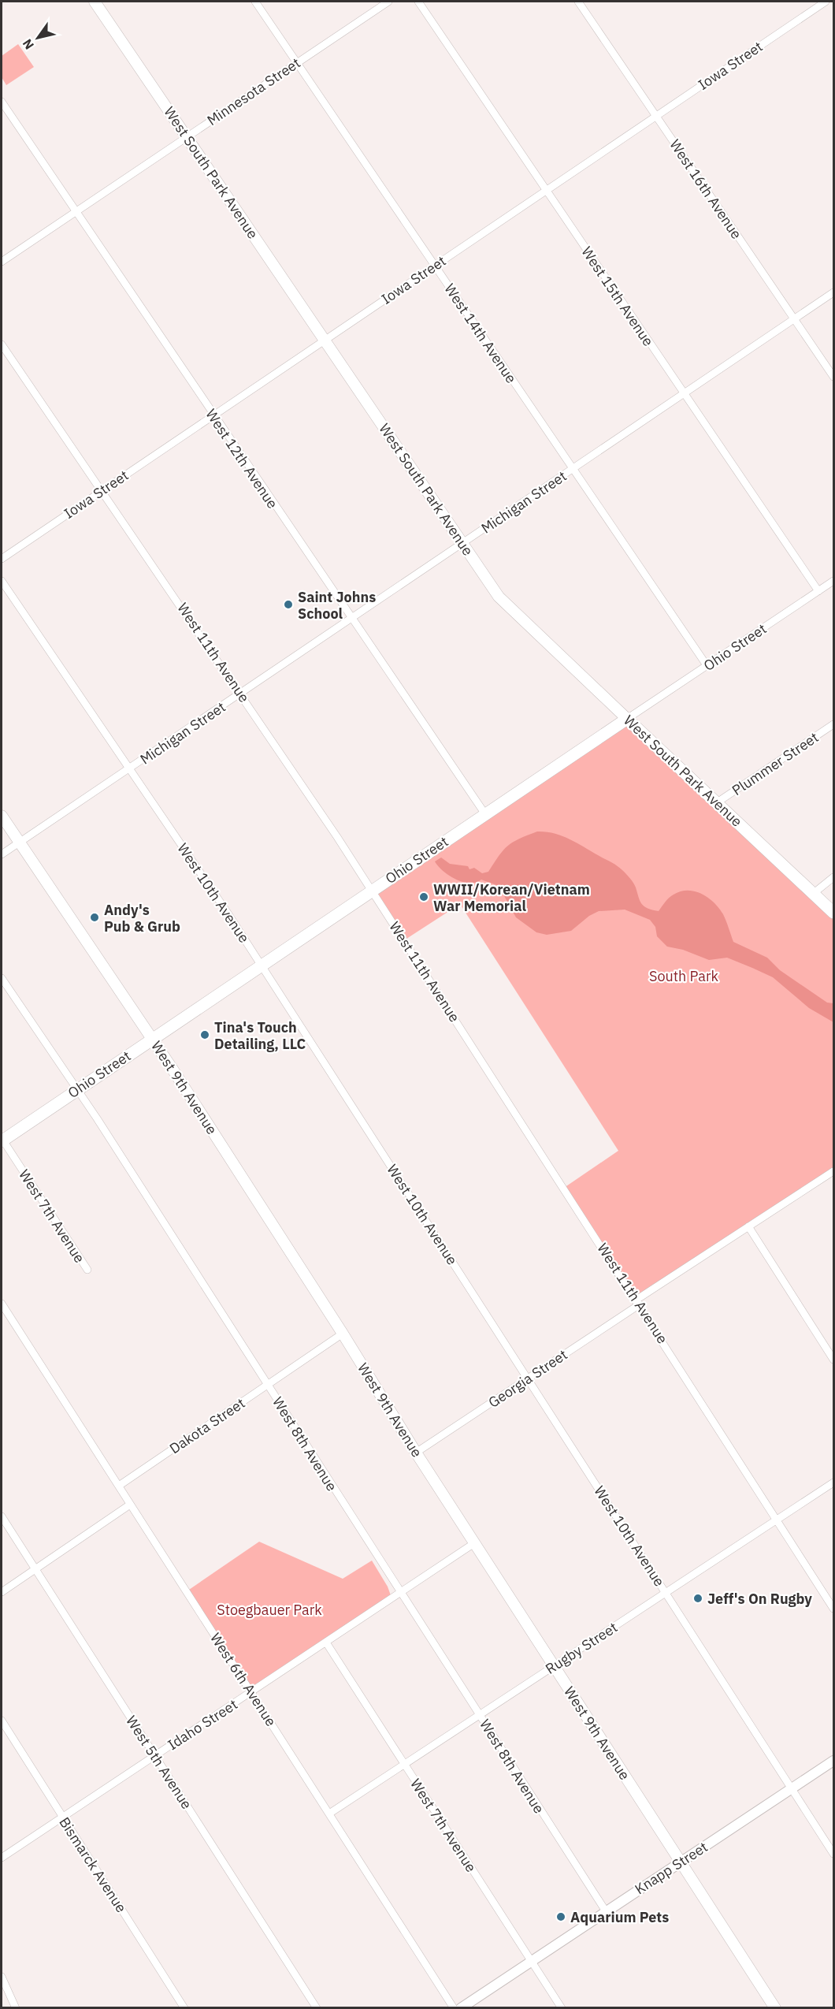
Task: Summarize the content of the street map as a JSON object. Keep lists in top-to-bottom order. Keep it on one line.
{"streets":{"main road":["West South Park Avenue","Ohio Street","West 9th Avenue"],"street":["Iowa Street","Minnesota Street","West 16th Avenue","West 15th Avenue","West 14th Avenue","West 12th Avenue","Michigan Street","West 11th Avenue","Plummer Street","West 10th Avenue","West 7th Avenue","Georgia Street","Dakota Street","West 8th Avenue","Rugby Street","West 6th Avenue","Idaho Street","West 5th Avenue","Bismarck Avenue","Knapp Street"]},"crossings":[["Iowa Street","West South Park Avenue"],["Iowa Street","West 16th Avenue"],["Iowa Street","West 15th Avenue"],["Iowa Street","West 14th Avenue"],["Iowa Street","West 12th Avenue"],["Iowa Street","West 11th Avenue"],["Minnesota Street","West South Park Avenue"],["Minnesota Street","West 14th Avenue"],["Minnesota Street","West 12th Avenue"],["West South Park Avenue","Michigan Street"],["West South Park Avenue","Ohio Street"],["West South Park Avenue","Plummer Street"],["West 16th Avenue","Michigan Street"],["West 15th Avenue","Michigan Street"],["West 15th Avenue","Ohio Street"],["West 14th Avenue","Michigan Street"],["West 14th Avenue","Ohio Street"],["West 12th Avenue","Michigan Street"],["West 12th Avenue","Ohio Street"],["Michigan Street","West 11th Avenue"],["Michigan Street","West 10th Avenue"],["Michigan Street","West 9th Avenue"],["Ohio Street","West 11th Avenue"],["Ohio Street","West 10th Avenue"],["Ohio Street","West 9th Avenue"],["Ohio Street","West 7th Avenue"],["Ohio Street","West 8th Avenue"],["West 11th Avenue","Georgia Street"],["West 11th Avenue","Rugby Street"],["West 10th Avenue","Georgia Street"],["West 10th Avenue","Rugby Street"],["West 10th Avenue","Knapp Street"],["West 9th Avenue","Georgia Street"],["West 9th Avenue","Dakota Street"],["West 9th Avenue","Rugby Street"],["West 9th Avenue","Idaho Street"],["West 9th Avenue","Knapp Street"],["West 7th Avenue","Rugby Street"],["West 7th Avenue","Idaho Street"],["West 7th Avenue","Knapp Street"],["Dakota Street","West 8th Avenue"],["Dakota Street","West 6th Avenue"],["West 8th Avenue","Rugby Street"],["West 8th Avenue","Idaho Street"],["West 8th Avenue","Knapp Street"],["Rugby Street","West 6th Avenue"],["West 6th Avenue","Idaho Street"],["Idaho Street","West 5th Avenue"],["Idaho Street","Bismarck Avenue"]],"parks":["South Park","Stoegbauer Park"],"places":["Saint Johns School","WWII/Korean/Vietnam War Memorial","Andy's Pub & Grub","Tina's Touch Detailing, LLC","Jeff's On Rugby","Aquarium Pets"],"north":"bottom left"}
